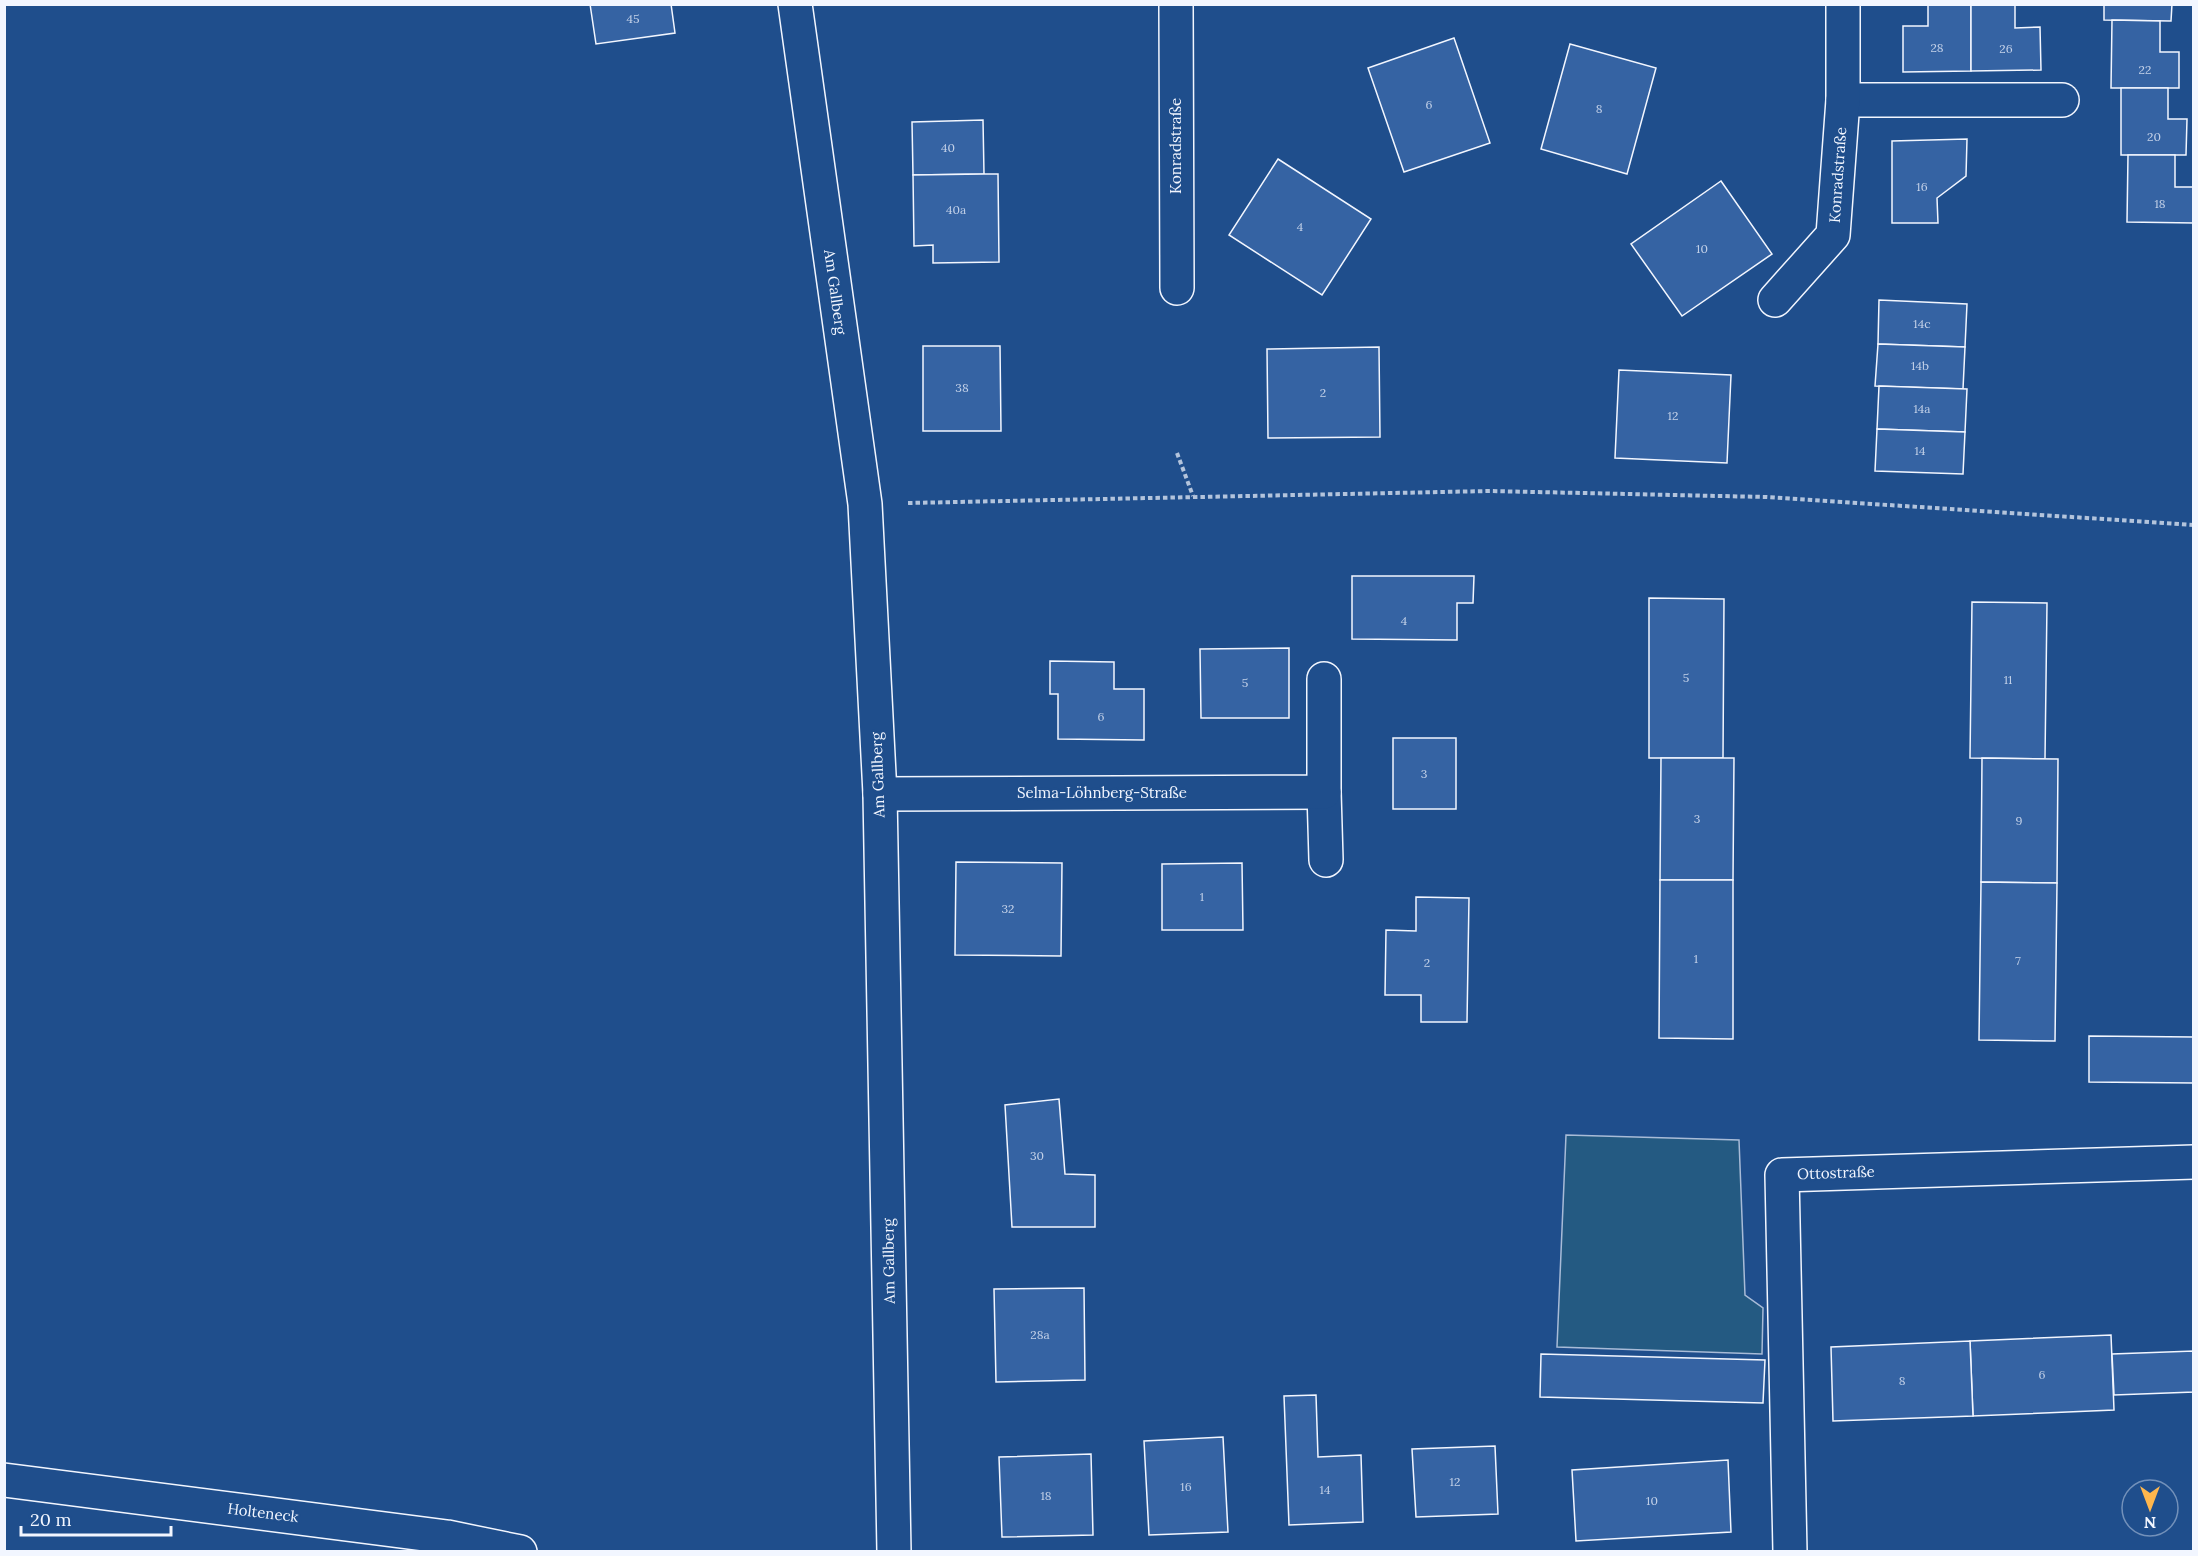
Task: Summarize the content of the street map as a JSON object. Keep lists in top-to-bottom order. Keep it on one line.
{"streets":{"street":["Konradstraße","Am Gallberg","Selma-Löhnberg-Straße","Ottostraße","Holteneck"]},"crossings":[["Am Gallberg","Selma-Löhnberg-Straße"]],"house_numbers":["45","28","26","22","6","8","20","40","16","18","40a","4","10","14c","14b","38","2","14a","12","14","4","5","11","5","6","3","3","9","1","32","1","7","2","30","28a","6","8","12","16","14","18","10"],"scale_bar":"20 m","north":"bottom"}
